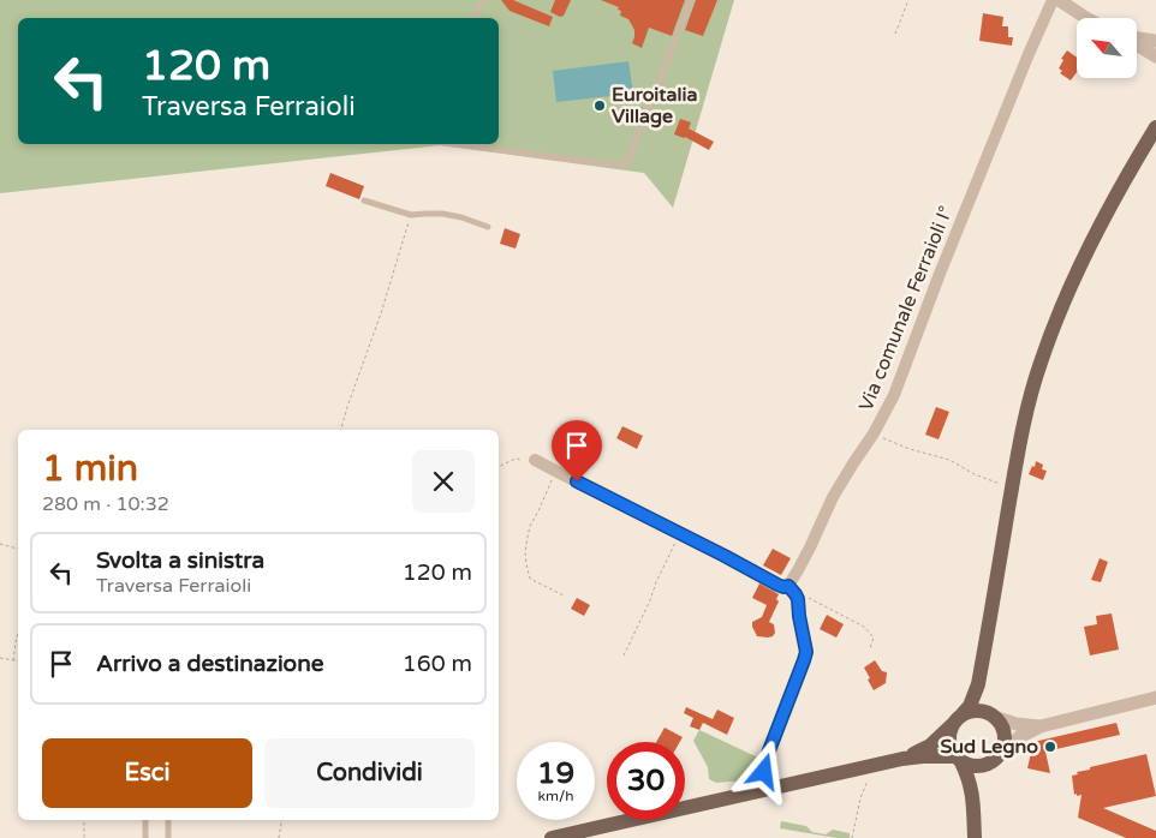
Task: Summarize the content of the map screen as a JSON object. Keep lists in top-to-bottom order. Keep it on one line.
{"streets":{"street":["Via comunale Ferraioli I°"]},"places":["Euroitalia Village","Sud Legno"],"north":"top left","page":{"turn":["120 m","Traversa Ferraioli"],"heading":["1 min","280 m · 10:32"],"list":[{"name":"Svolta a sinistra","note":"Traversa Ferraioli","value":"120 m"},{"name":"Arrivo a destinazione","value":"160 m"}],"buttons":["Esci","Condividi"],"speed":"19 km/h","limit":"30"}}
